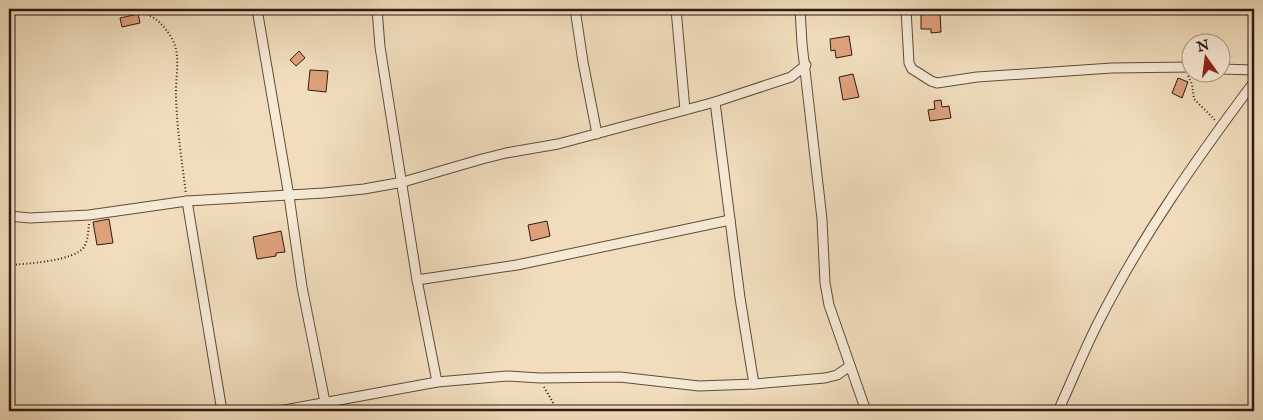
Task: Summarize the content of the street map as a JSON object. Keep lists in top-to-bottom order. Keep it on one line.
{"north":"top"}
